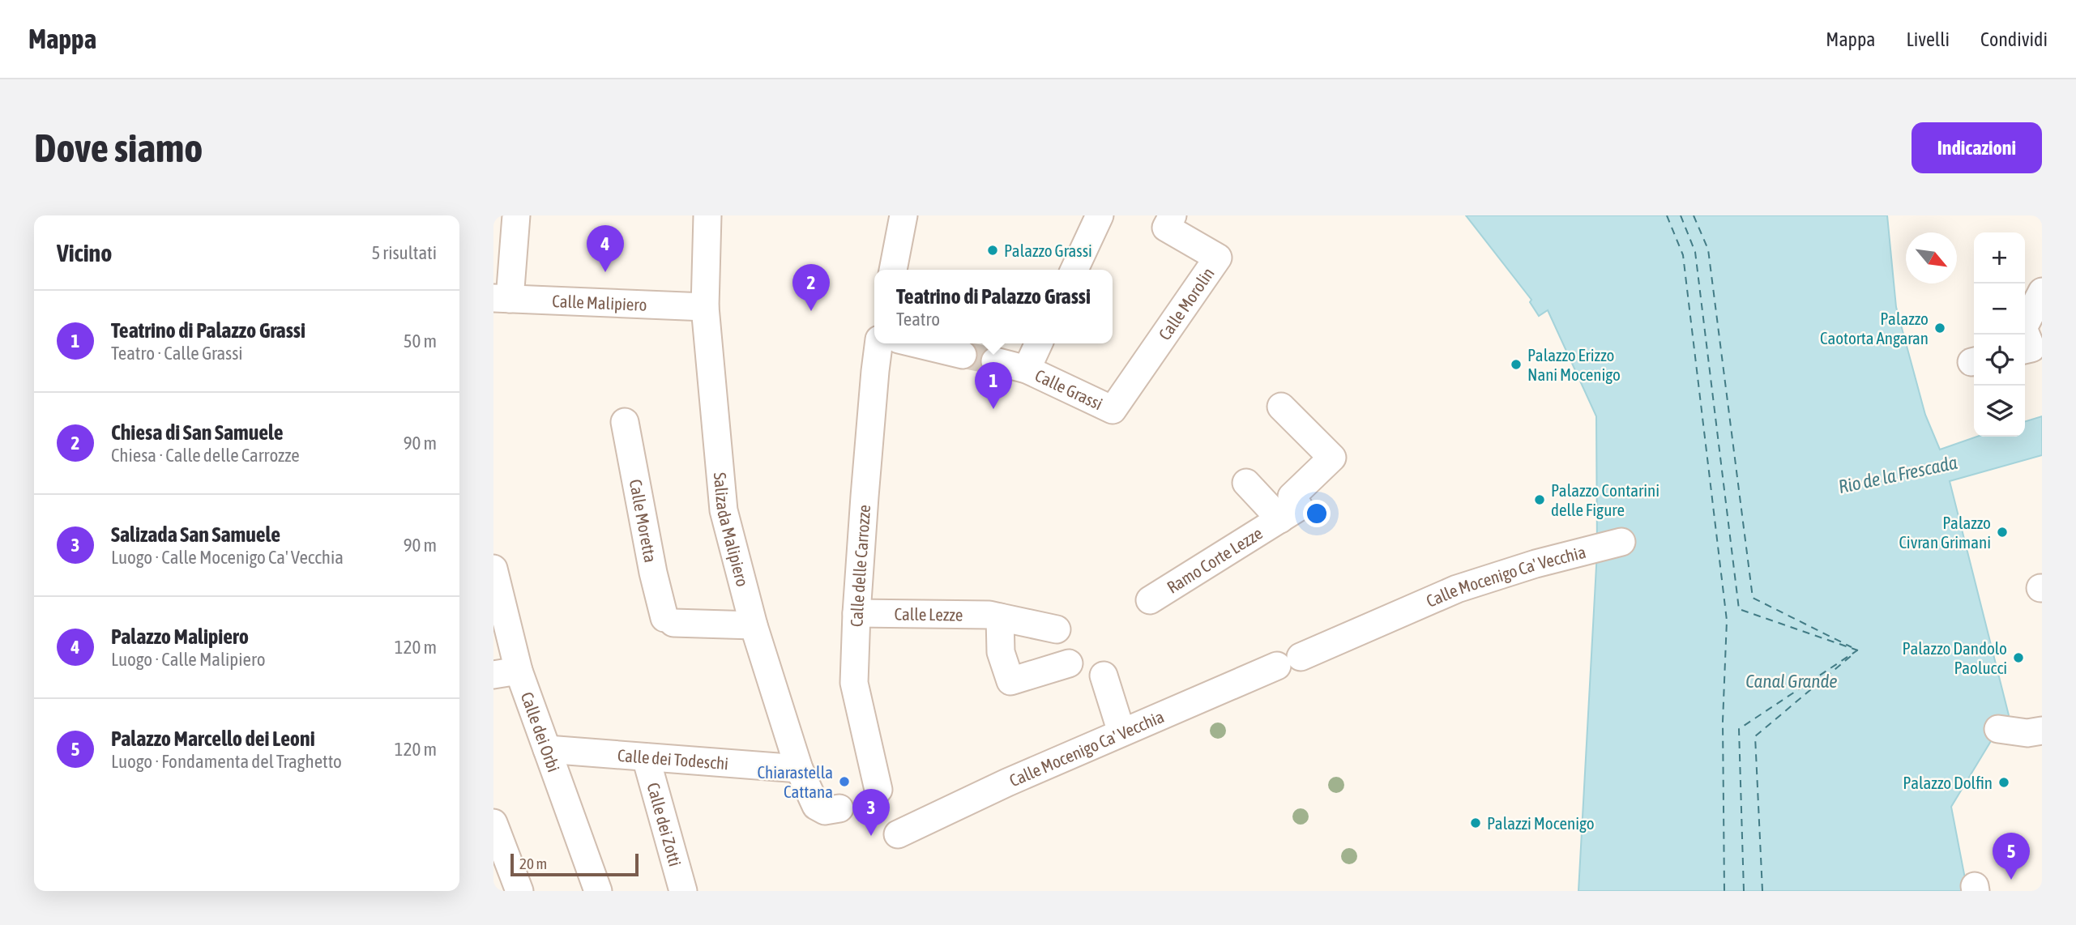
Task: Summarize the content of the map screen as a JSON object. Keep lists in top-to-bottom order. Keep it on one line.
{"streets":{"street":["Calle Malipiero","Calle Morolin","Calle Grassi","Calle Moretta","Salizada Malipiero","Ramo Corte Lezze","Calle delle Carrozze","Calle Mocenigo Ca' Vecchia","Calle Lezze","Calle dei Orbi","Calle dei Todeschi","Calle dei Zotti"]},"crossings":[["Calle Malipiero","Salizada Malipiero"],["Calle Morolin","Calle Grassi"],["Calle Moretta","Salizada Malipiero"],["Salizada Malipiero","Calle dei Todeschi"],["Calle delle Carrozze","Calle Lezze"],["Calle dei Orbi","Calle dei Todeschi"],["Calle dei Todeschi","Calle dei Zotti"]],"water":["Rio de la Frescada","Canal Grande"],"places":["Palazzo Grassi","Palazzo Caotorta Angaran","Palazzo Erizzo Nani Mocenigo","Palazzo Contarini delle Figure","Palazzo Civran Grimani","Palazzo Dandolo Paolucci","Chiarastella Cattana","Palazzo Dolfin","Palazzi Mocenigo"],"scale_bar":"20 m","north":"bottom right","page":{"header":"Mappa","nav":["Mappa","Livelli","Condividi"],"buttons":"Indicazioni","title":"Dove siamo","heading":["Vicino","5 risultati"],"pins":["4","2","1","3","5"],"map_buttons":["+","−"],"popup":["Teatrino di Palazzo Grassi","Teatro"],"list":[{"mark":"1","name":"Teatrino di Palazzo Grassi","note":"Teatro · Calle Grassi","value":"50 m"},{"mark":"2","name":"Chiesa di San Samuele","note":"Chiesa · Calle delle Carrozze","value":"90 m"},{"mark":"3","name":"Salizada San Samuele","note":"Luogo · Calle Mocenigo Ca' Vecchia","value":"90 m"},{"mark":"4","name":"Palazzo Malipiero","note":"Luogo · Calle Malipiero","value":"120 m"},{"mark":"5","name":"Palazzo Marcello dei Leoni","note":"Luogo · Fondamenta del Traghetto","value":"120 m"}],"scale":"20 m"}}
